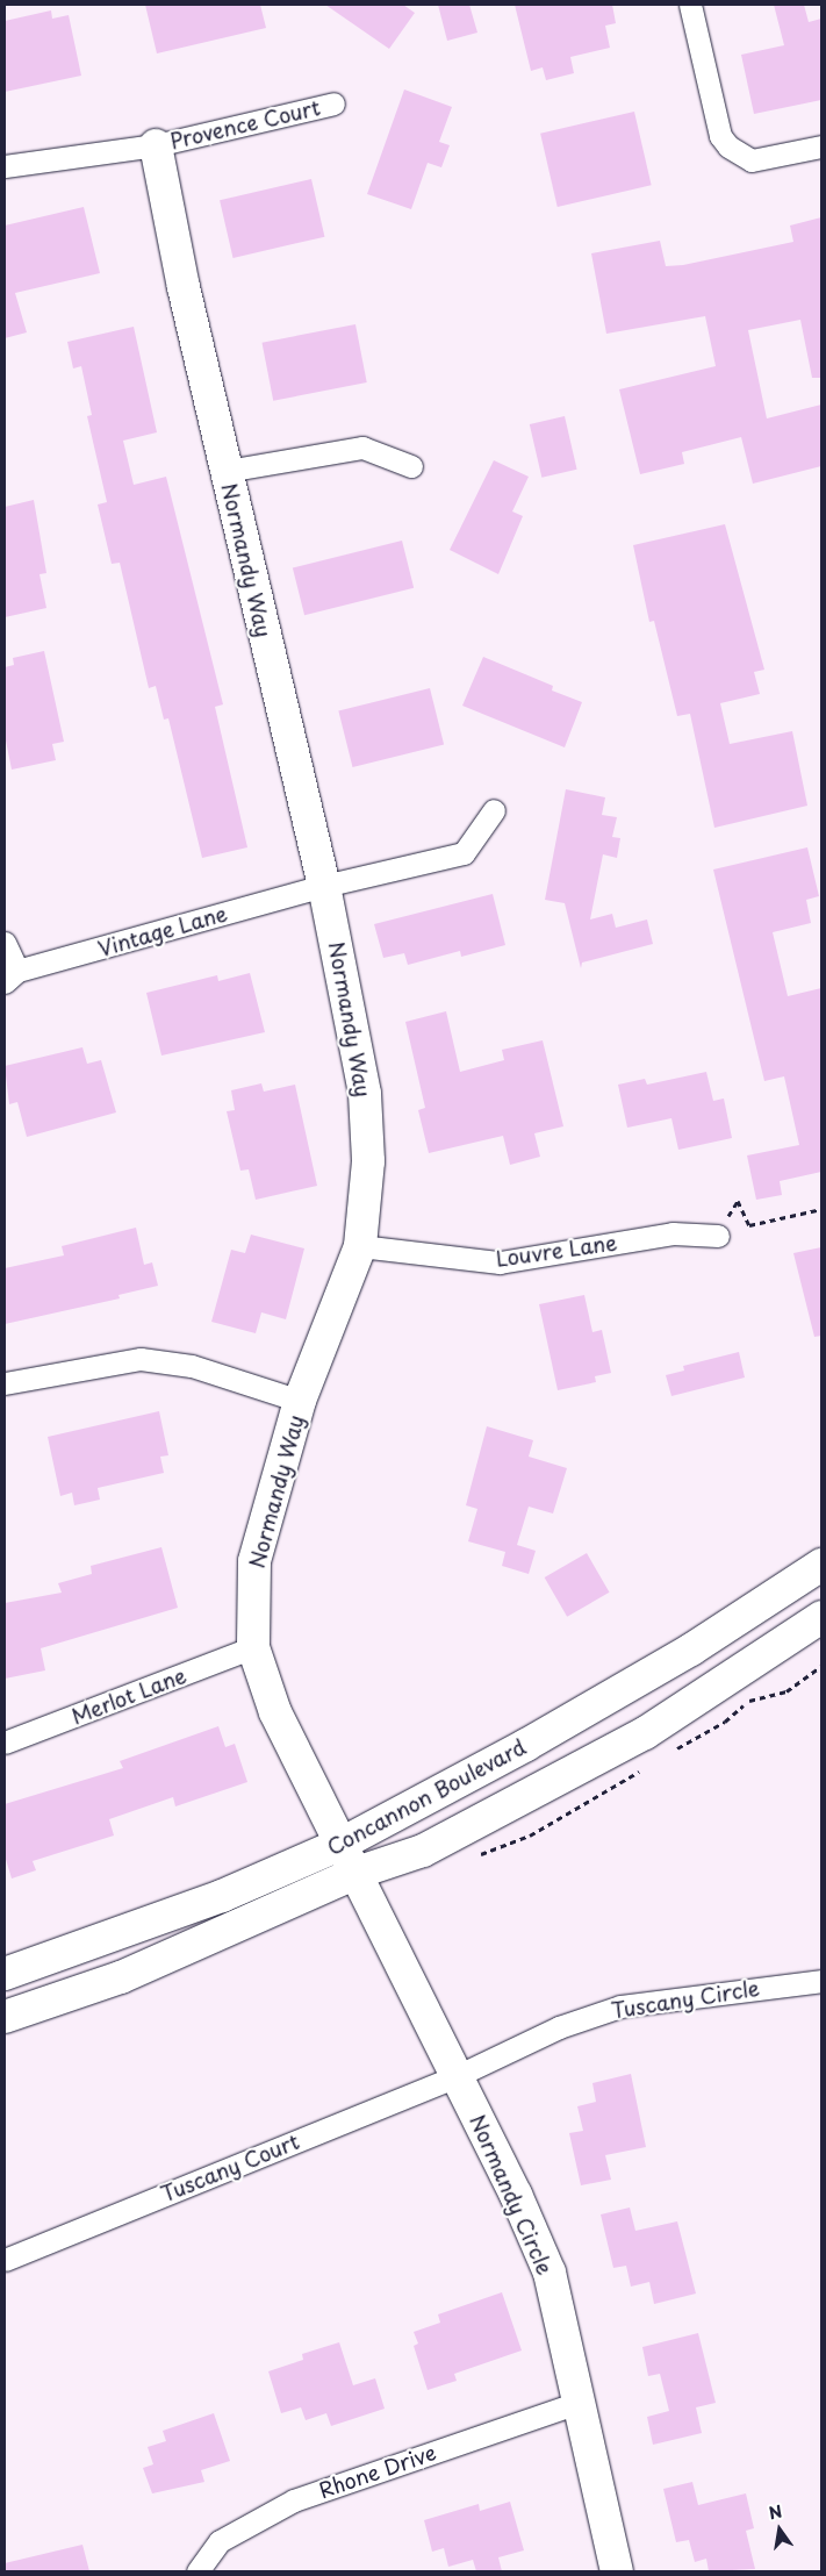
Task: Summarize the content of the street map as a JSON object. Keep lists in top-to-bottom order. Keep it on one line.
{"streets":{"street":["Provence Court","Normandy Way","Vintage Lane","Louvre Lane","Merlot Lane","Concannon Boulevard","Tuscany Circle","Tuscany Court","Normandy Circle","Rhone Drive"]},"crossings":[["Provence Court","Normandy Way"],["Normandy Way","Vintage Lane"],["Normandy Way","Louvre Lane"],["Normandy Way","Merlot Lane"],["Normandy Way","Concannon Boulevard"],["Normandy Way","Normandy Circle"],["Concannon Boulevard","Normandy Circle"],["Tuscany Circle","Tuscany Court"],["Tuscany Circle","Normandy Circle"],["Tuscany Court","Normandy Circle"],["Normandy Circle","Rhone Drive"]],"north":"top"}
